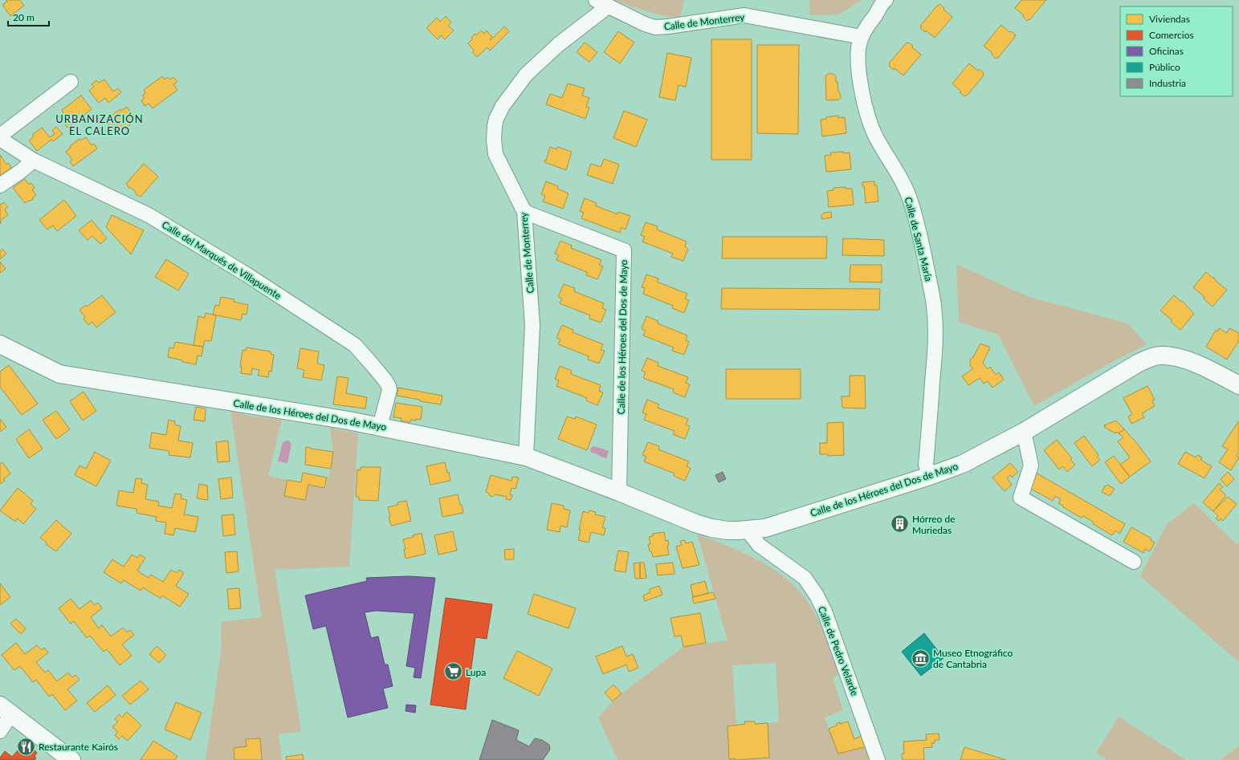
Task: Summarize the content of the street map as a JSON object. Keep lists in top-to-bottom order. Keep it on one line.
{"streets":{"street":["Calle de Monterrey","Calle de Santa María","Calle del Marqués de Villapuente","Calle de los Héroes del Dos de Mayo","Calle de Pedro Velarde"]},"crossings":[["Calle de Monterrey","Calle de Santa María"],["Calle de Monterrey","Calle de los Héroes del Dos de Mayo"],["Calle de Santa María","Calle de los Héroes del Dos de Mayo"],["Calle del Marqués de Villapuente","Calle de los Héroes del Dos de Mayo"],["Calle de los Héroes del Dos de Mayo","Calle de Pedro Velarde"]],"districts":["URBANIZACIÓN EL CALERO"],"places":{"building":["Hórreo de Muriedas"],"museum":["Museo Etnográfico de Cantabria"],"supermarket":["Lupa"],"restaurant":["Restaurante Kairós"]},"legend":["Viviendas","Comercios","Oficinas","Público","Industria"],"scale_bar":"20 m"}
